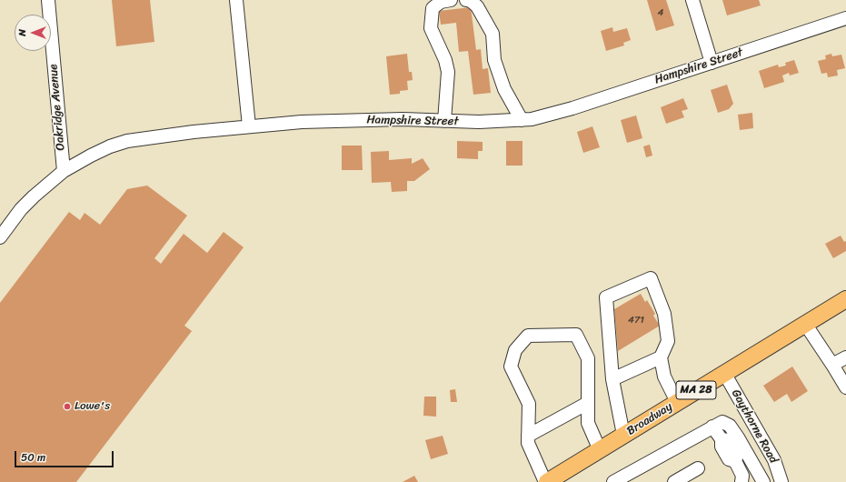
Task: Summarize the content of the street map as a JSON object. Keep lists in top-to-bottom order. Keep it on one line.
{"streets":{"main road":["MA 28","Broadway"],"street":["Hampshire Street","Oakridge Avenue","Gaythorne Road"]},"crossings":[["Hampshire Street","Oakridge Avenue"],["Broadway","Gaythorne Road"]],"places":["Lowe's"],"house_numbers":["4","471"],"scale_bar":"50 m","north":"left"}
